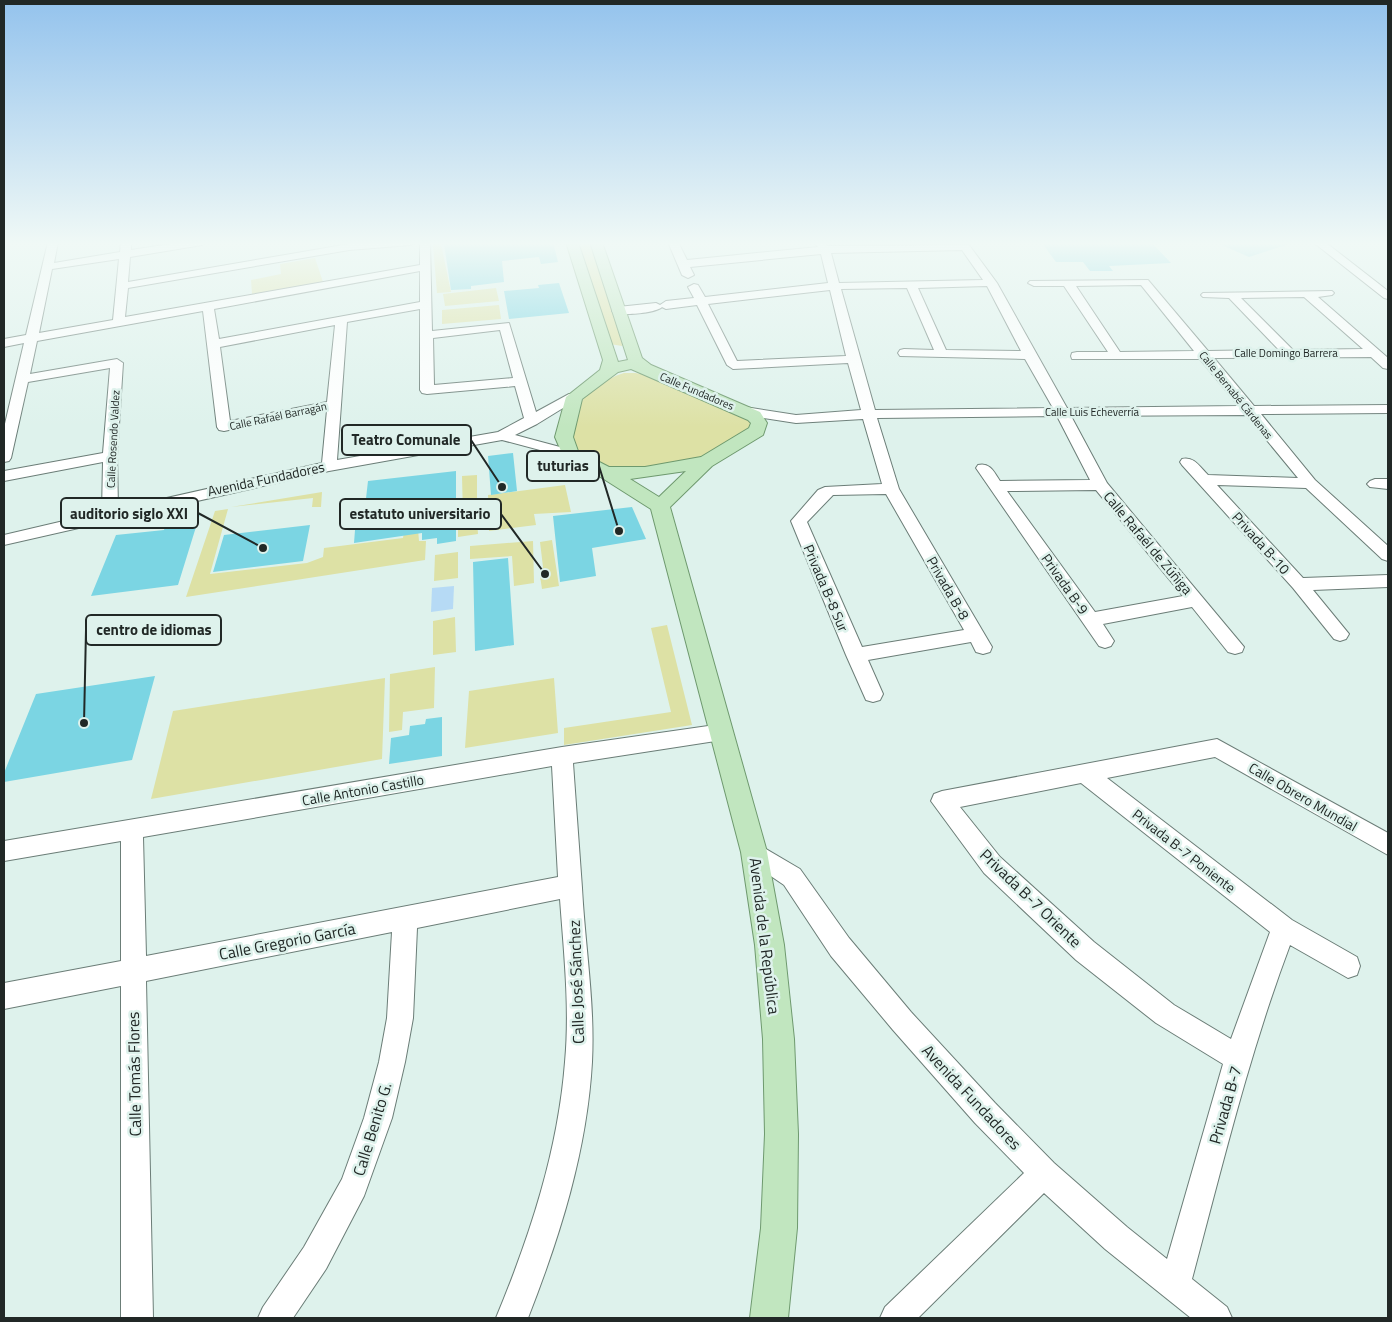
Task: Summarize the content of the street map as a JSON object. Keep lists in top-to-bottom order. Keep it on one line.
{"streets":{"main road":["Calle Fundadores","Avenida de la República"],"street":["Calle Domingo Barrera","Calle Bernabé Cárdenas","Calle Luis Echeverría","Calle Rafaél Barragán","Calle Rosendo Valdez","Avenida Fundadores","Calle Rafaél de Zúñiga","Privada B-10","Privada B-9","Privada B-8 Sur","Privada B-8","Calle Antonio Castillo","Calle Obrero Mundial","Privada B-7 Poniente","Privada B-7 Oriente","Calle Gregorio García","Calle José Sánchez","Calle Tomás Flores","Privada B-7","Calle Benito G."]},"crossings":[["Calle Domingo Barrera","Calle Bernabé Cárdenas"],["Calle Fundadores","Calle Luis Echeverría"],["Calle Fundadores","Avenida Fundadores"],["Calle Bernabé Cárdenas","Calle Luis Echeverría"],["Calle Luis Echeverría","Calle Rafaél de Zúñiga"],["Calle Luis Echeverría","Privada B-8"],["Calle Rosendo Valdez","Avenida Fundadores"],["Avenida Fundadores","Avenida de la República"],["Avenida Fundadores","Privada B-7"],["Calle Rafaél de Zúñiga","Privada B-9"],["Privada B-8 Sur","Privada B-8"],["Calle Antonio Castillo","Avenida de la República"],["Calle Antonio Castillo","Calle José Sánchez"],["Calle Antonio Castillo","Calle Tomás Flores"],["Calle Obrero Mundial","Privada B-7 Oriente"],["Privada B-7 Poniente","Privada B-7 Oriente"],["Privada B-7 Poniente","Privada B-7"],["Privada B-7 Oriente","Privada B-7"],["Calle Gregorio García","Calle José Sánchez"],["Calle Gregorio García","Calle Tomás Flores"],["Calle Gregorio García","Calle Benito G."]],"places":["Teatro Comunale","tuturias","auditorio siglo XXI","estatuto universitario","centro de idiomas"]}
